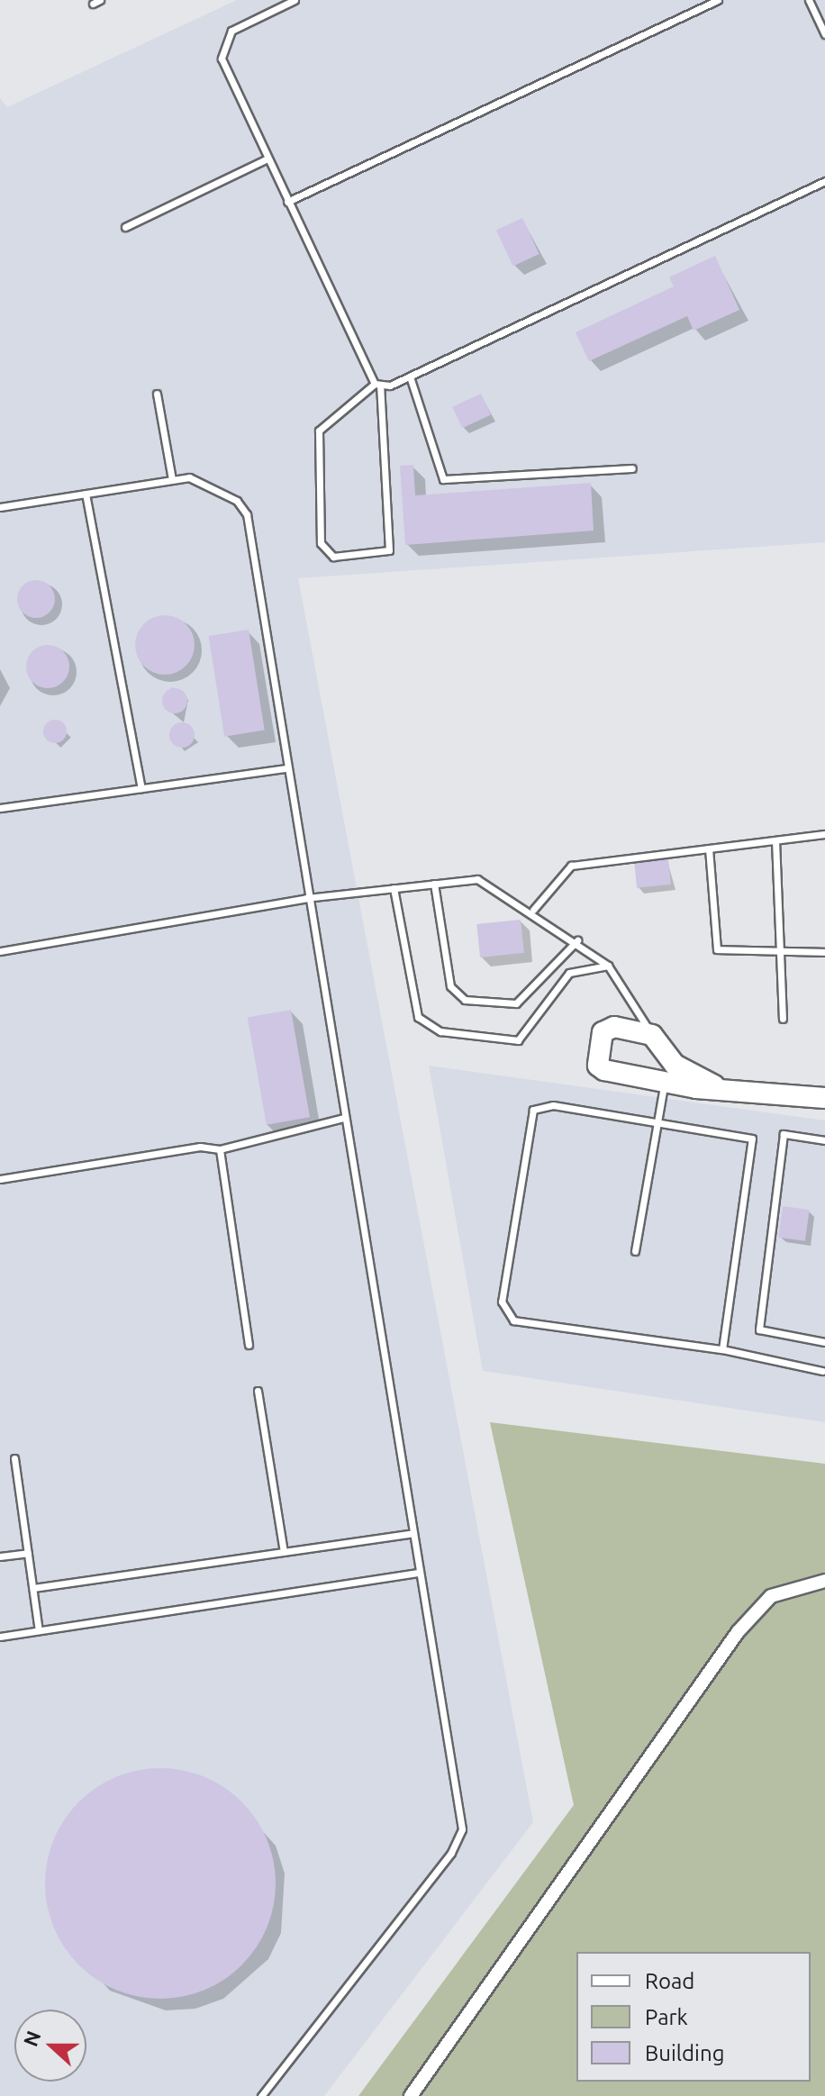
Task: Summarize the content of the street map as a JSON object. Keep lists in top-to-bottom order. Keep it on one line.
{"legend":["Road","Park","Building"],"north":"left"}
